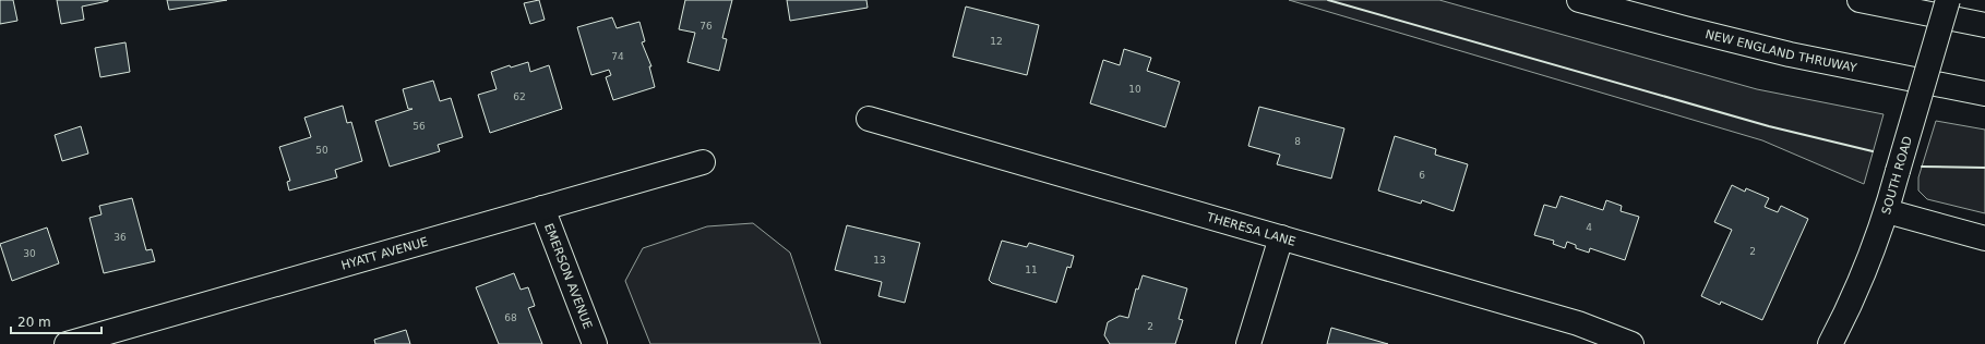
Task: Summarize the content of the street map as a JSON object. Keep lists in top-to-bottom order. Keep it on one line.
{"streets":{"main road":["NEW ENGLAND THRUWAY","SOUTH ROAD","THERESA LANE","HYATT AVENUE","EMERSON AVENUE"]},"crossings":[["HYATT AVENUE","EMERSON AVENUE"]],"house_numbers":["76","12","74","10","62","56","8","50","6","4","36","2","30","13","11","68","2"],"scale_bar":"20 m"}
